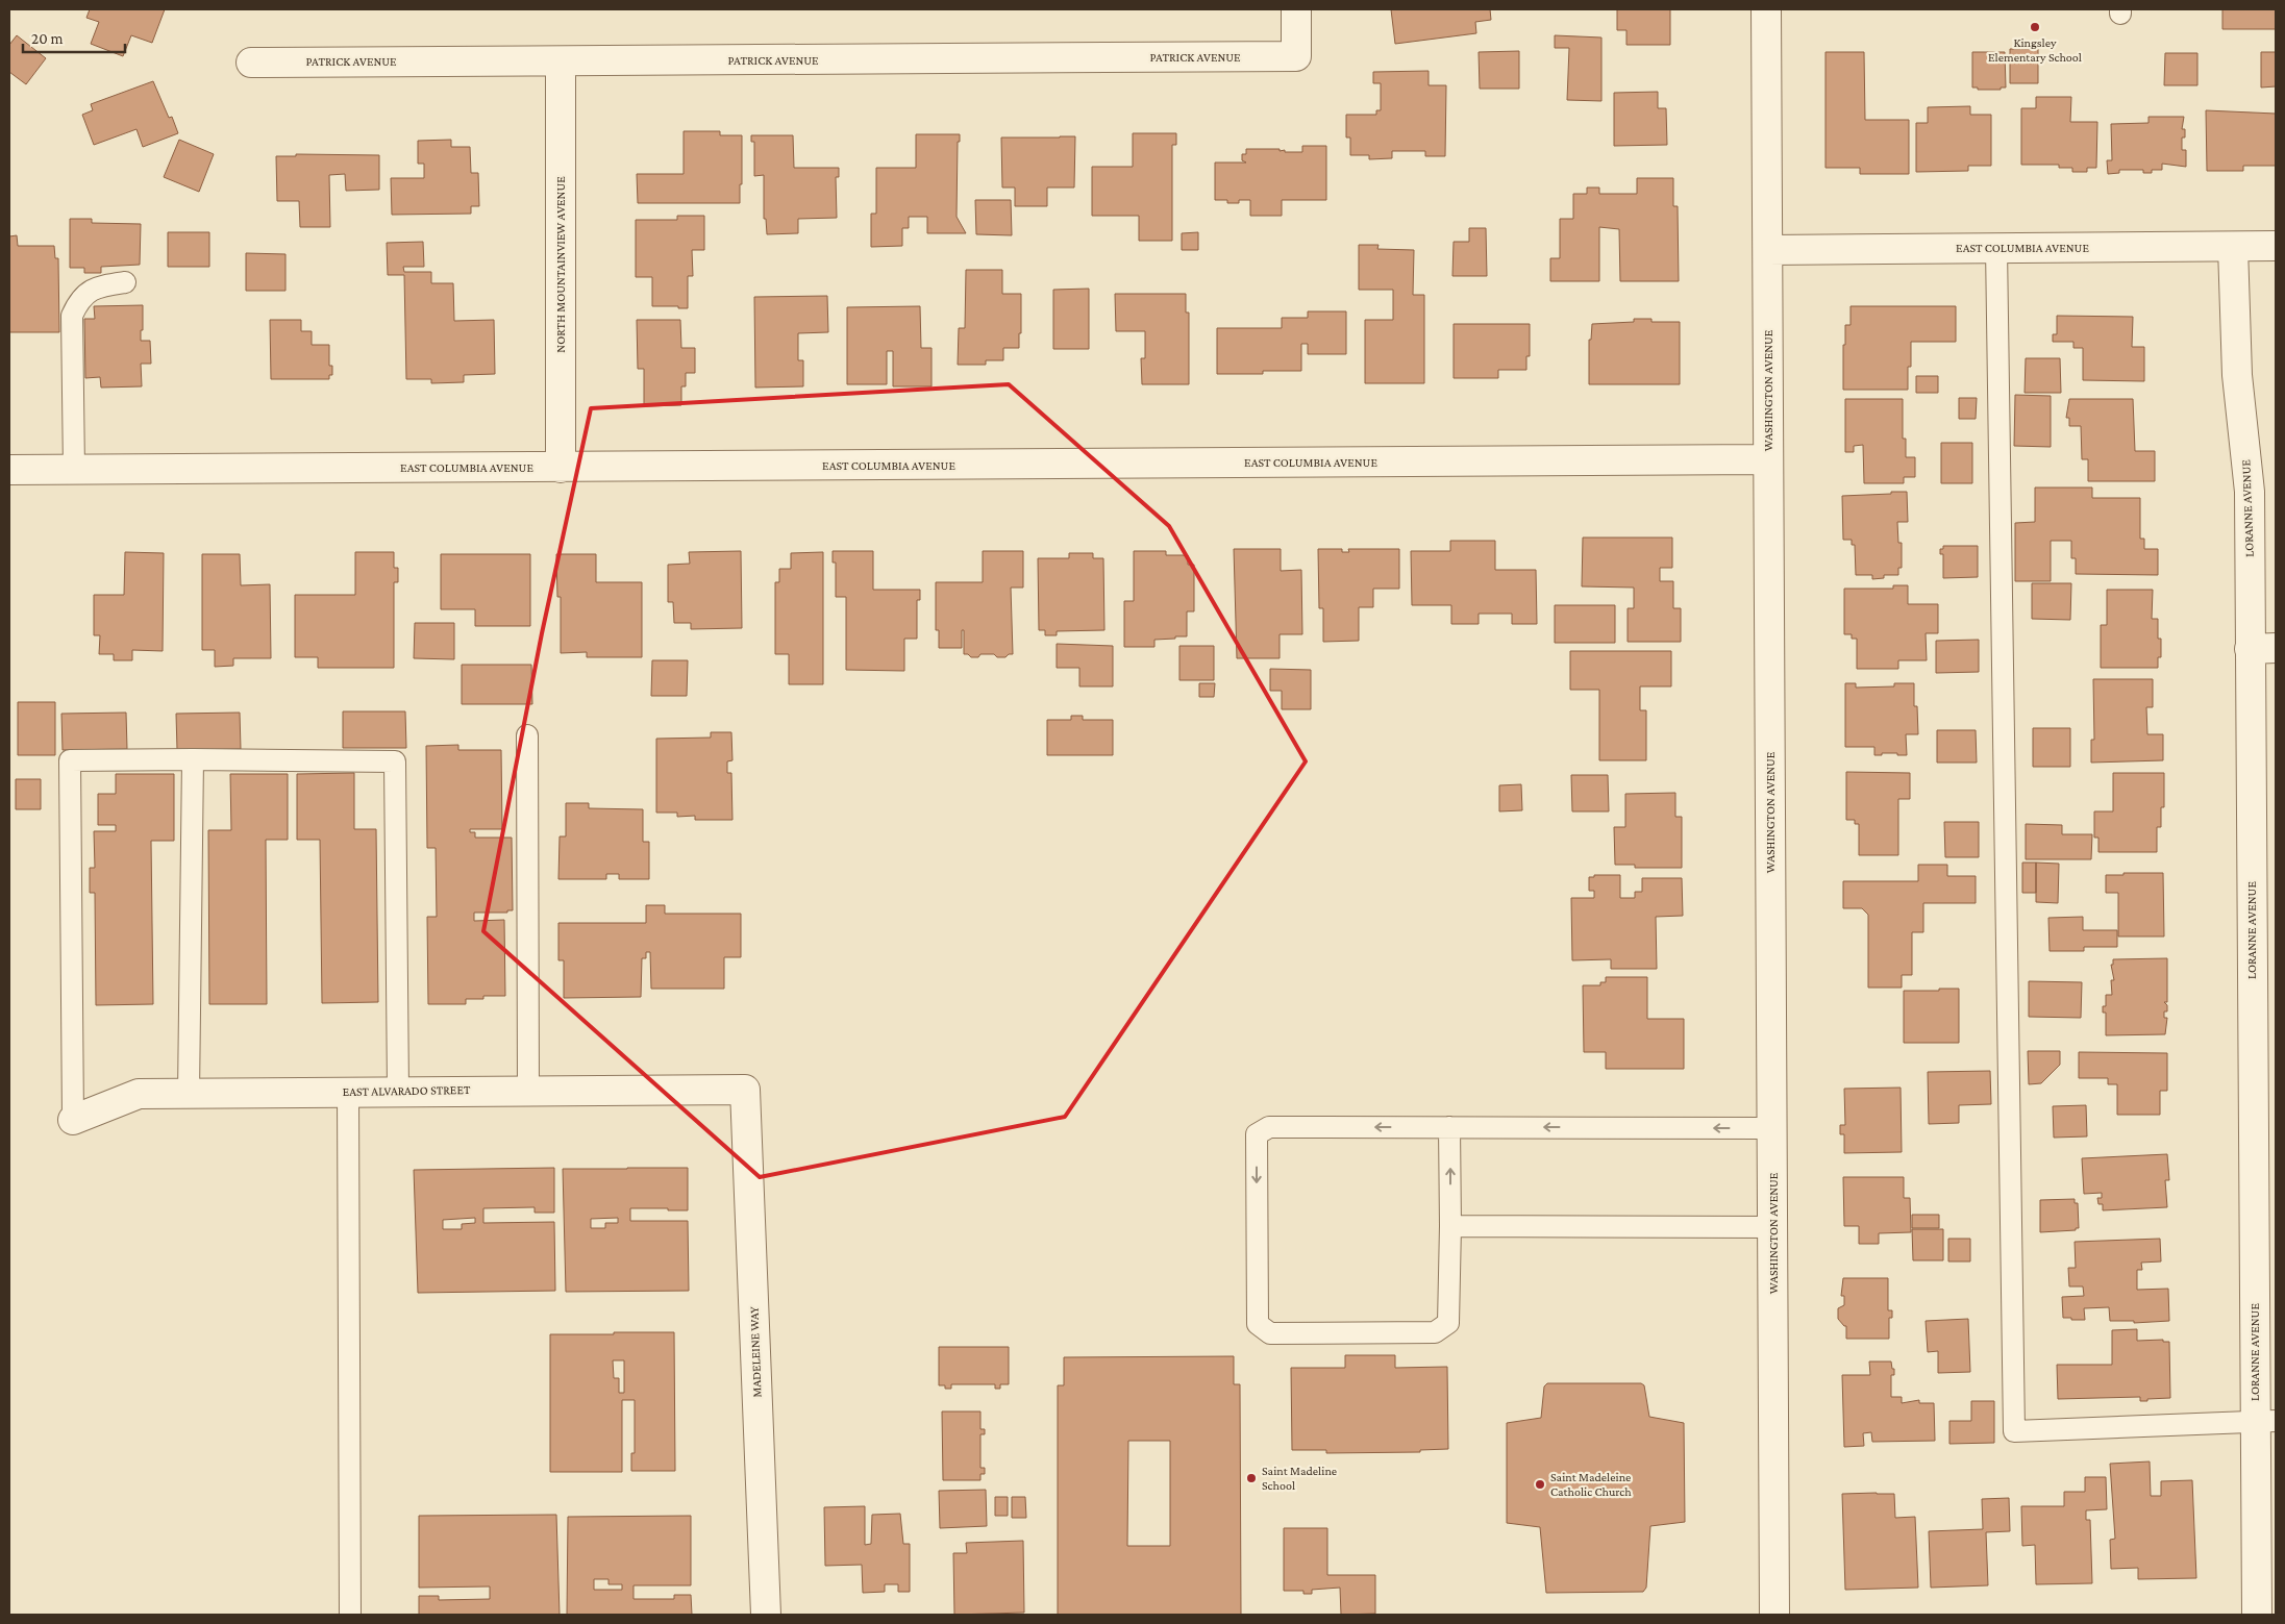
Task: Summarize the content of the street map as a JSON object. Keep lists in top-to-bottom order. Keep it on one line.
{"streets":{"street":["PATRICK AVENUE","EAST COLUMBIA AVENUE","NORTH MOUNTAINVIEW AVENUE","WASHINGTON AVENUE","LORANNE AVENUE","EAST ALVARADO STREET","MADELEINE WAY"]},"crossings":[["PATRICK AVENUE","NORTH MOUNTAINVIEW AVENUE"],["EAST COLUMBIA AVENUE","NORTH MOUNTAINVIEW AVENUE"],["EAST COLUMBIA AVENUE","WASHINGTON AVENUE"],["EAST COLUMBIA AVENUE","LORANNE AVENUE"],["EAST ALVARADO STREET","MADELEINE WAY"]],"places":["Kingsley Elementary School","Saint Madeline School","Saint Madeleine Catholic Church"],"scale_bar":"20 m"}
